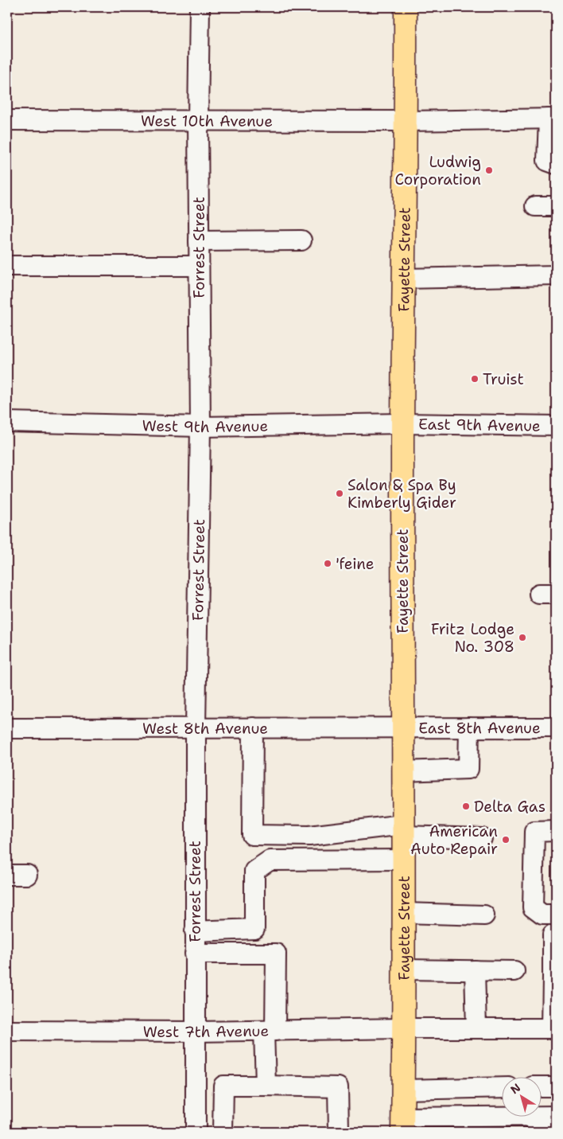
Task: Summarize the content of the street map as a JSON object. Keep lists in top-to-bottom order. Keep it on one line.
{"streets":{"main road":["Fayette Street"],"street":["West 10th Avenue","Forrest Street","East 9th Avenue","West 9th Avenue","West 8th Avenue","East 8th Avenue","West 7th Avenue"]},"crossings":[["West 10th Avenue","Forrest Street"],["West 10th Avenue","Fayette Street"],["Forrest Street","West 9th Avenue"],["Forrest Street","West 8th Avenue"],["Forrest Street","West 7th Avenue"],["Fayette Street","East 9th Avenue"],["Fayette Street","West 9th Avenue"],["Fayette Street","West 8th Avenue"],["Fayette Street","East 8th Avenue"],["Fayette Street","West 7th Avenue"],["East 9th Avenue","West 9th Avenue"],["West 8th Avenue","East 8th Avenue"]],"places":["Ludwig Corporation","Truist","Salon & Spa By Kimberly Gider","'feine","Fritz Lodge No. 308","Delta Gas","American Auto Repair"],"north":"top left"}
